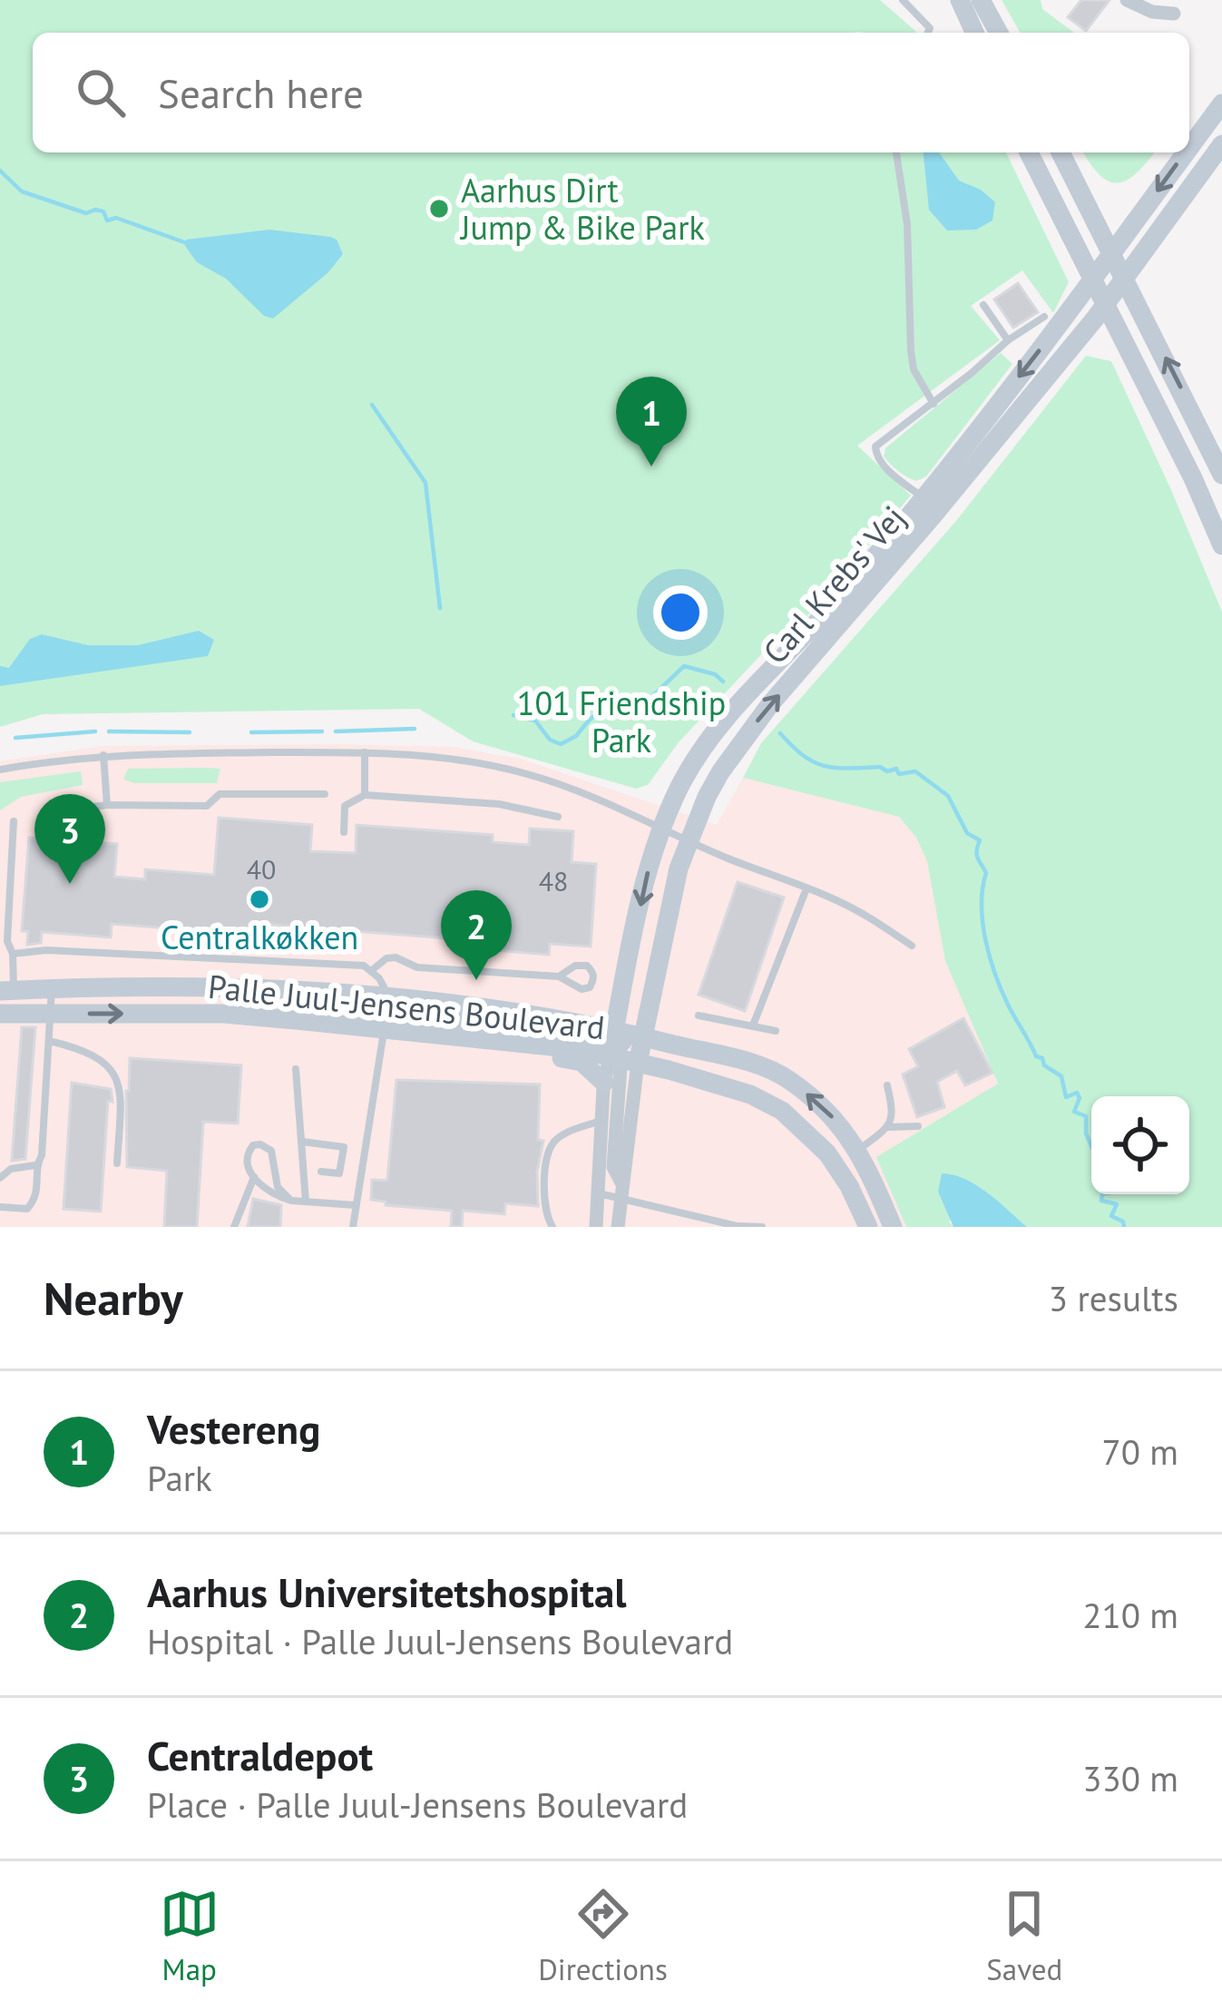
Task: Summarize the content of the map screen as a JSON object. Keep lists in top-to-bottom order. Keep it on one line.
{"streets":{"street":["Carl Krebs' Vej","Palle Juul-Jensens Boulevard"]},"crossings":[["Carl Krebs' Vej","Palle Juul-Jensens Boulevard"]],"parks":["101 Friendship Park"],"places":["Aarhus Dirt Jump & Bike Park","Centralkøkken"],"house_numbers":["40","48"],"page":{"search":"Search here","pins":["1","3","2"],"heading":["Nearby","3 results"],"list":[{"mark":"1","name":"Vestereng","note":"Park","value":"70 m"},{"mark":"2","name":"Aarhus Universitetshospital","note":"Hospital · Palle Juul-Jensens Boulevard","value":"210 m"},{"mark":"3","name":"Centraldepot","note":"Place · Palle Juul-Jensens Boulevard","value":"330 m"}],"nav":["Map","Directions","Saved"]}}
